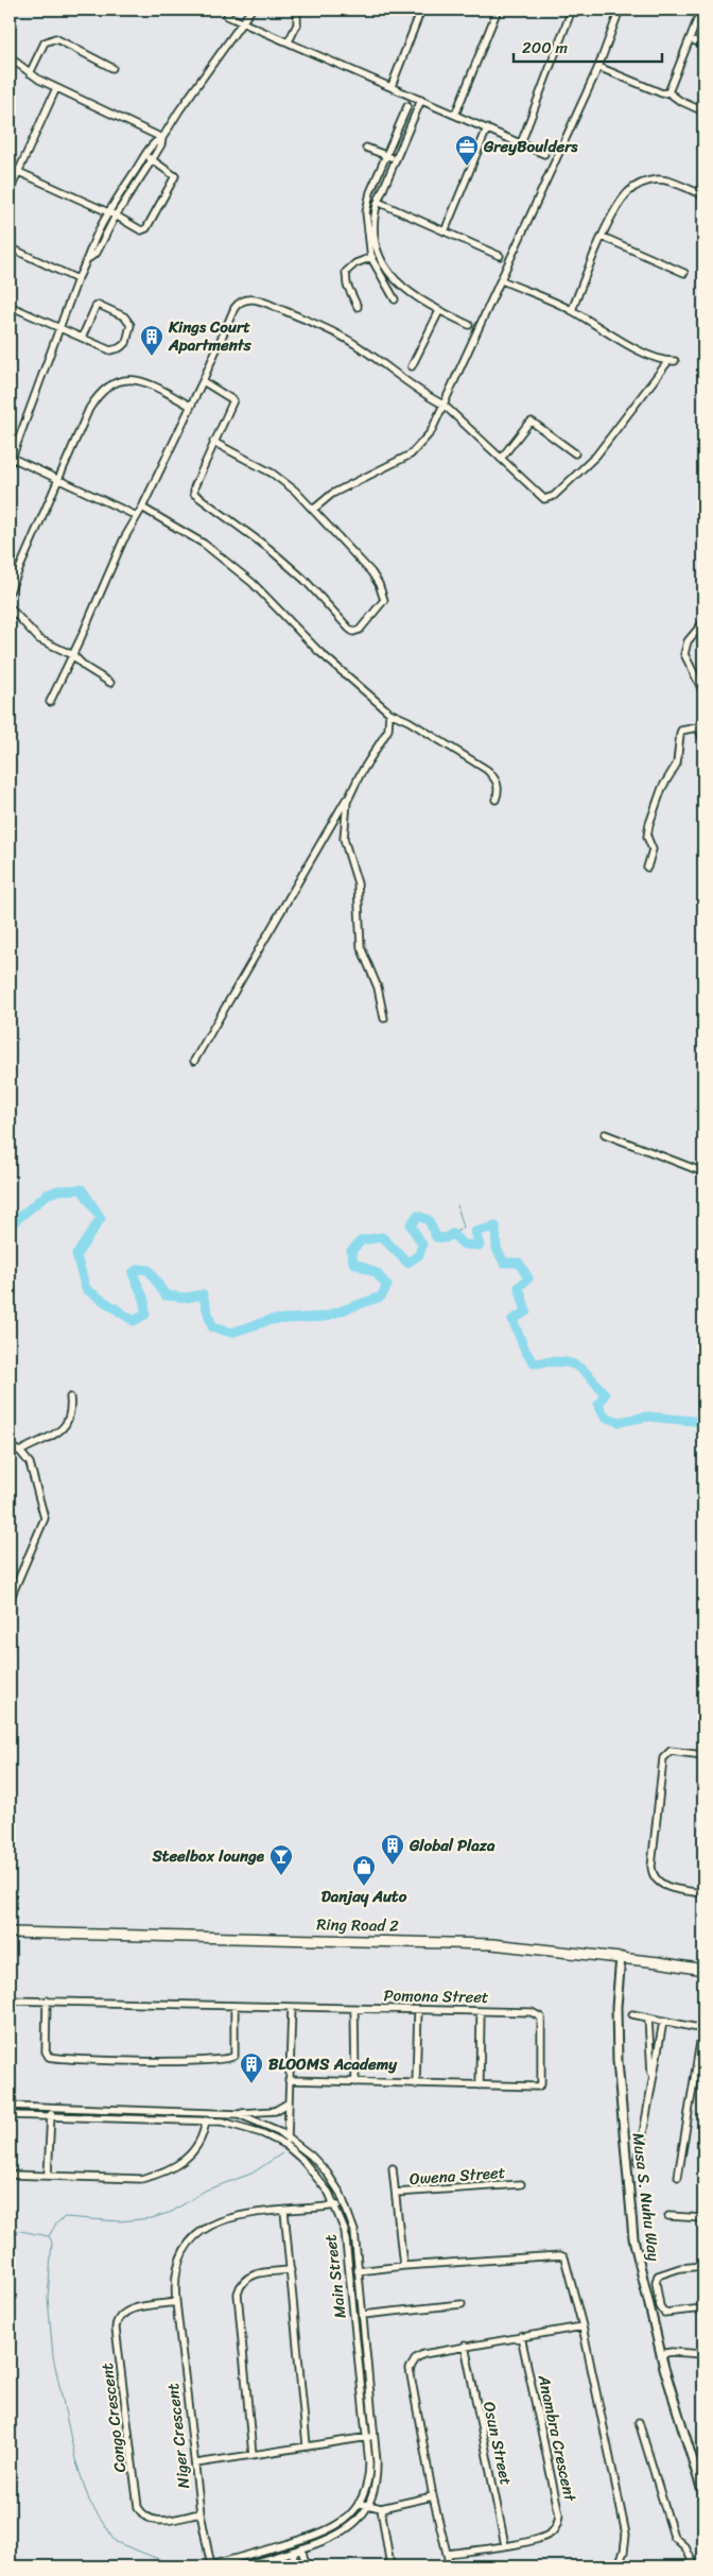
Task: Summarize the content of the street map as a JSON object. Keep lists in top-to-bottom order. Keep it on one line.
{"streets":{"main road":["Ring Road 2"],"street":["Pomona Street","Owena Street","Musa S. Nuhu Way","Main Street","Congo Crescent","Niger Crescent","Anambra Crescent","Osun Street"]},"crossings":[["Ring Road 2","Musa S. Nuhu Way"],["Main Street","Niger Crescent"],["Congo Crescent","Niger Crescent"],["Anambra Crescent","Osun Street"]],"places":{"office":["GreyBoulders"],"building":["Kings Court Apartments","Global Plaza","BLOOMS Academy"],"bar":["Steelbox lounge"],"shop":["Danjay Auto"]},"scale_bar":"200 m"}
